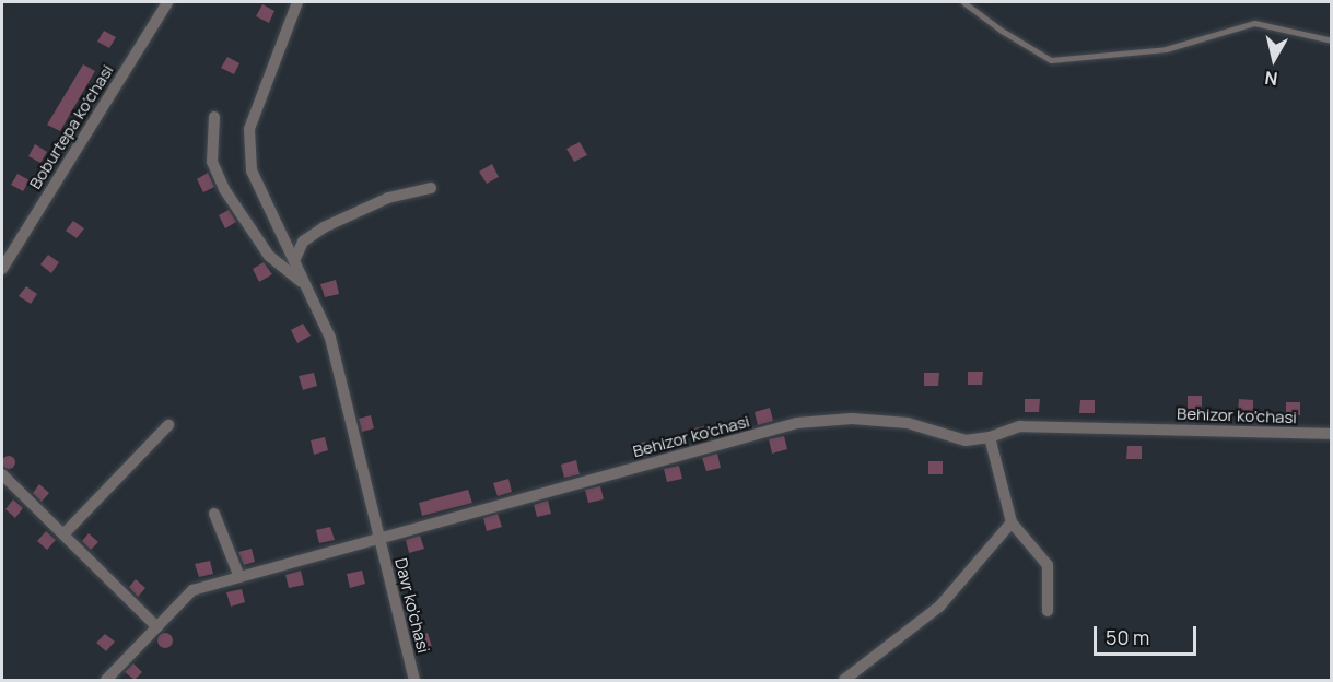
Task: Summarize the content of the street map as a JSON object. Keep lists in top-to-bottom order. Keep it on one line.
{"streets":{"street":["Boburtepa ko'chasi","Behizor ko'chasi","Davr ko'chasi"]},"crossings":[["Behizor ko'chasi","Davr ko'chasi"]],"scale_bar":"50 m","north":"bottom"}
